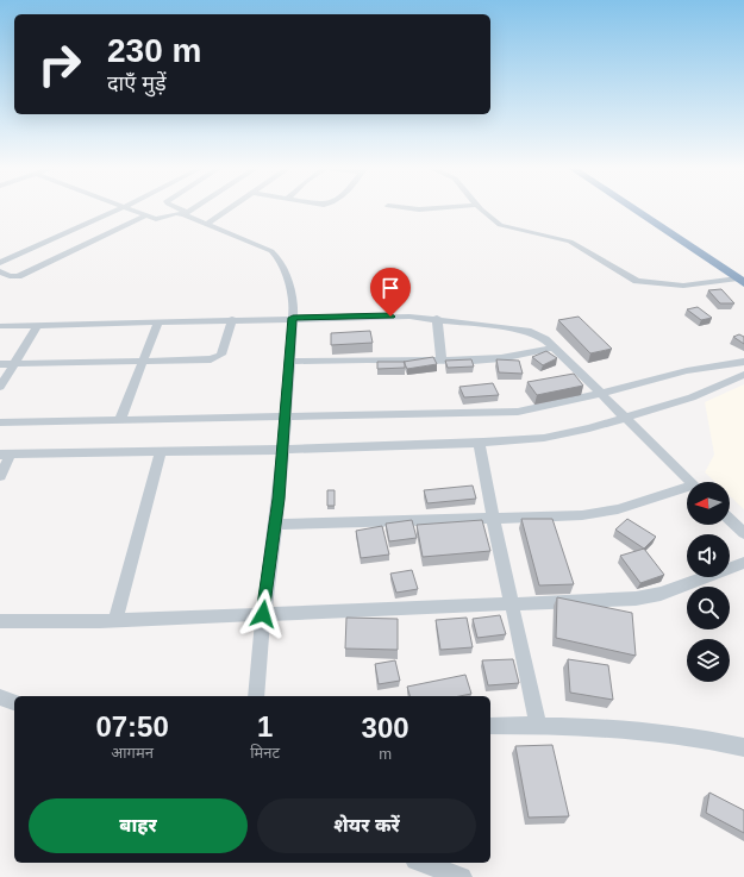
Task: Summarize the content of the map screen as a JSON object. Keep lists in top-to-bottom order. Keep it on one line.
{"north":"left","page":{"turn":["230 m","दाएँ मुड़ें"],"eta":["07:50","आगमन","1","मिनट","300","m"],"buttons":["बाहर","शेयर करें"]}}
